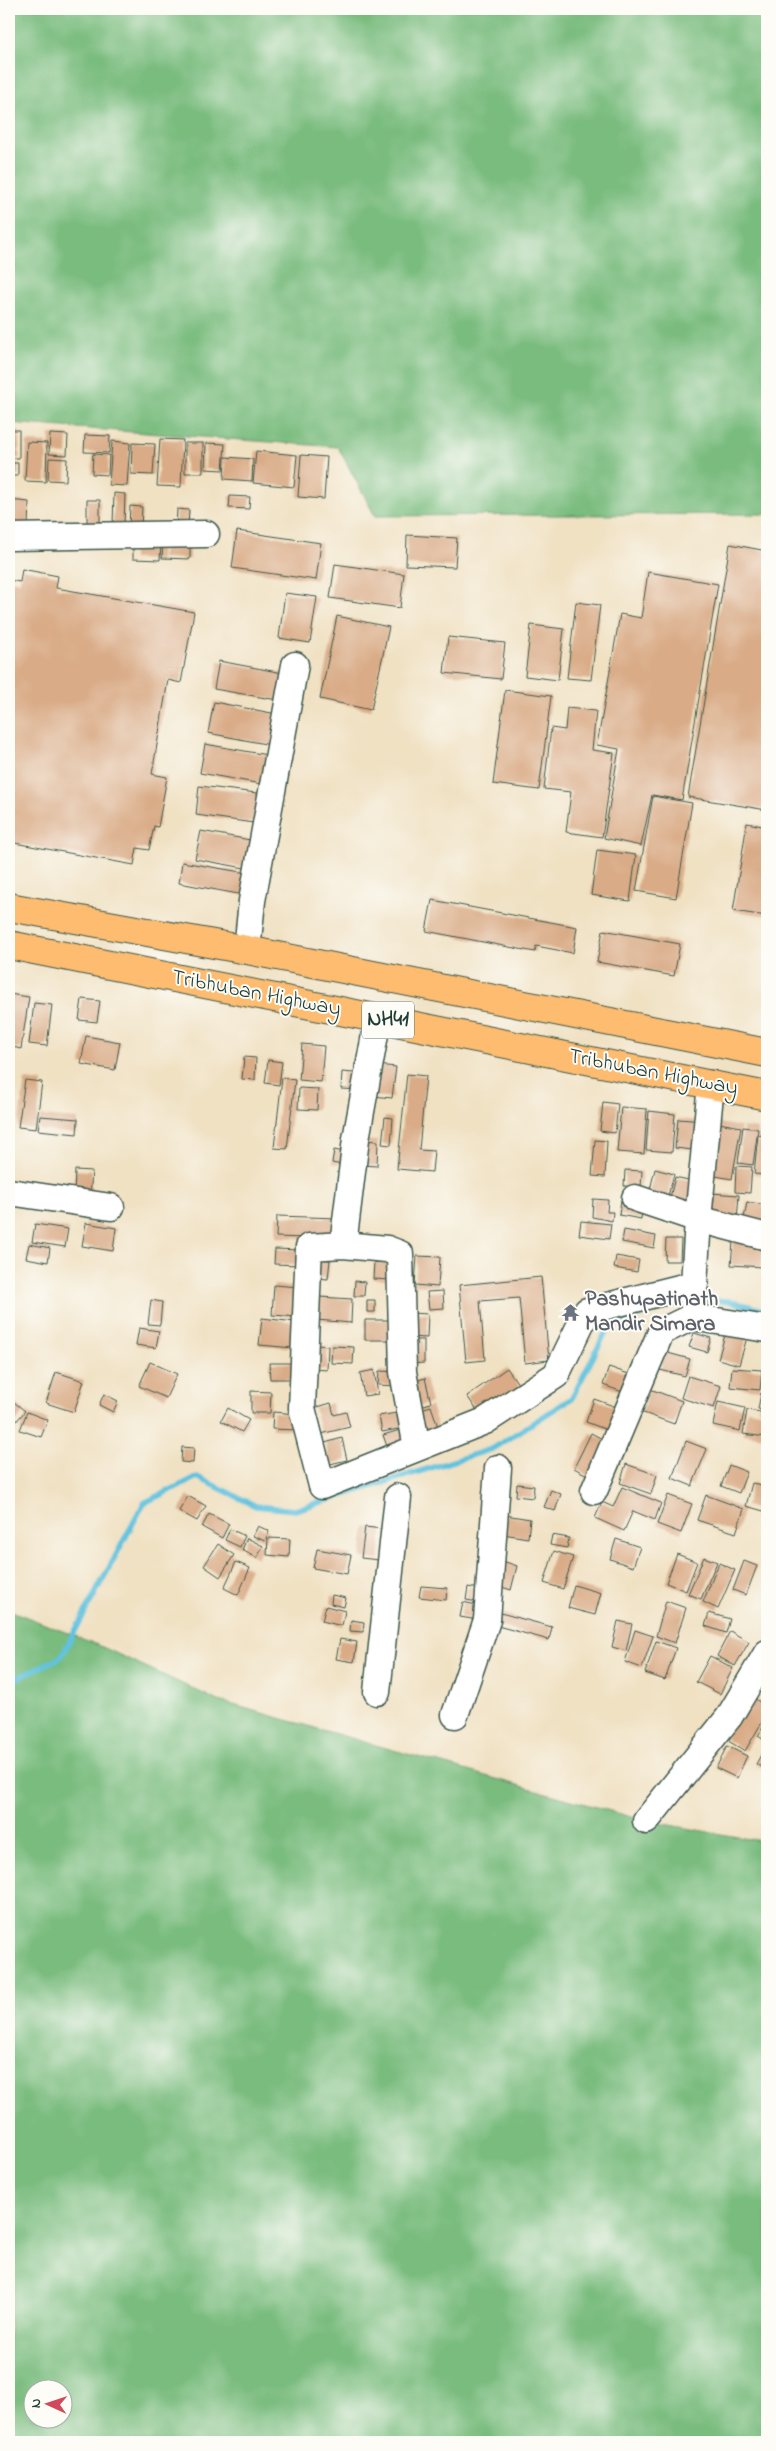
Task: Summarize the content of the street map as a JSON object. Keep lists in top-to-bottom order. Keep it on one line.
{"streets":{"highway":["Tribhuban Highway","NH41"]},"places":{"temple":["Pashupatinath Mandir Simara"]},"north":"left"}
